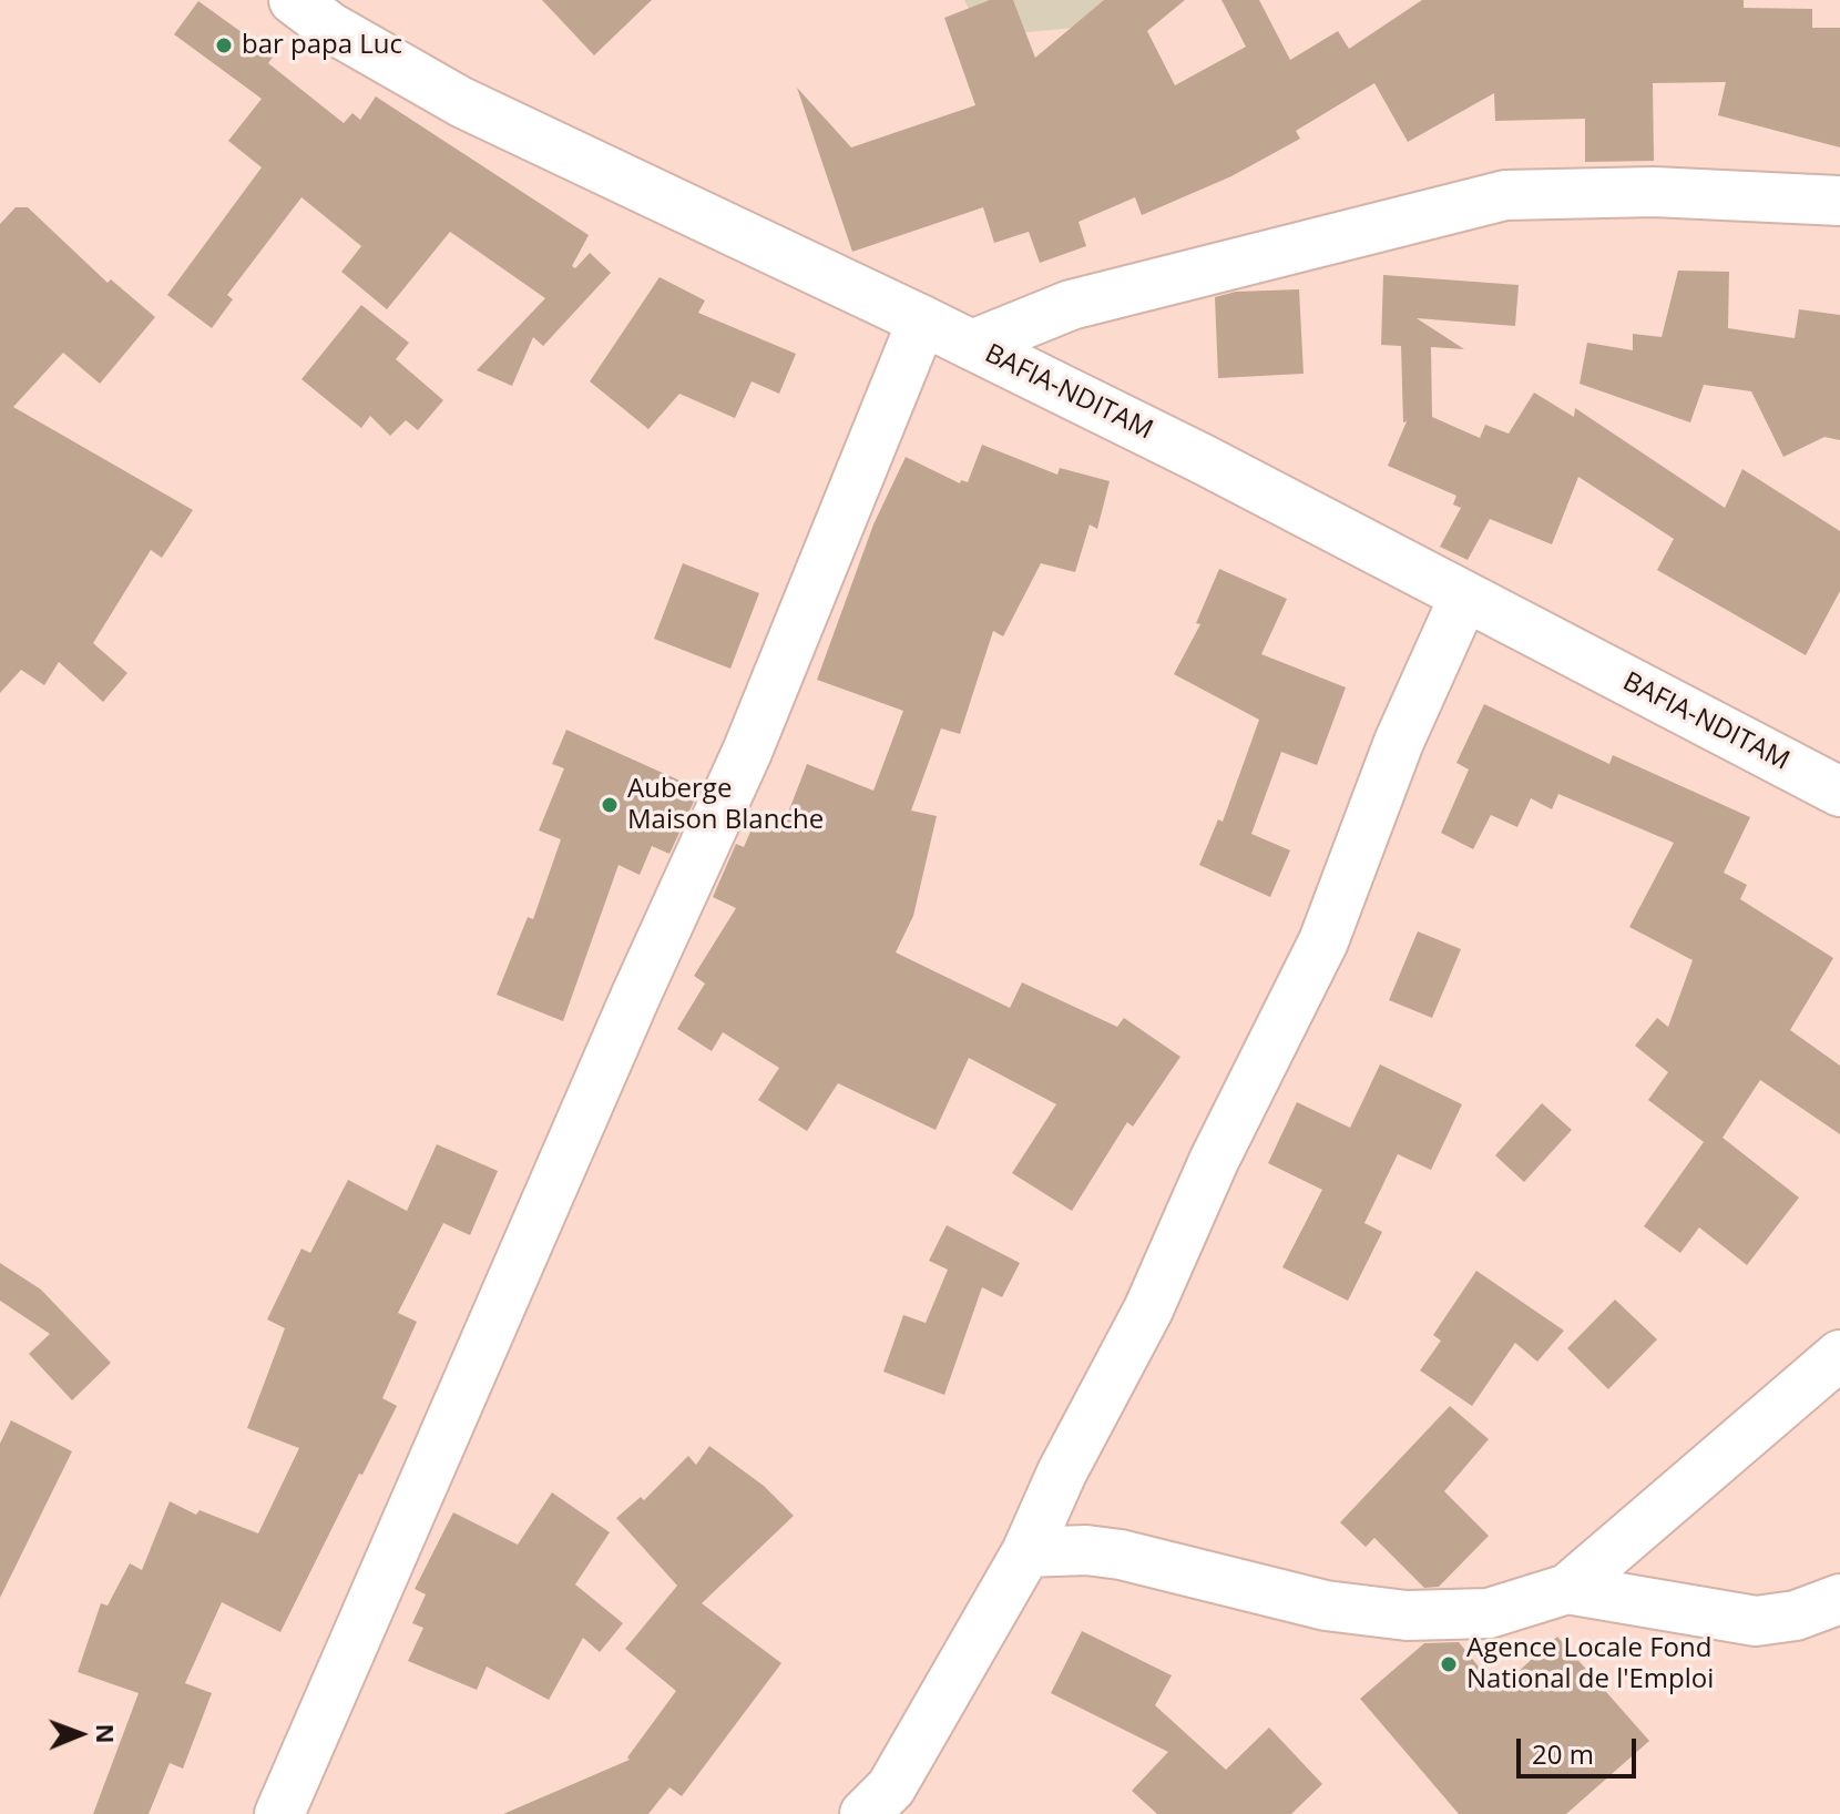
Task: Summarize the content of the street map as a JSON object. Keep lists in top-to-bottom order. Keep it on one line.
{"streets":{"street":["BAFIA-NDITAM"]},"places":["bar papa Luc","Auberge Maison Blanche","Agence Locale Fond National de l'Emploi"],"scale_bar":"20 m","north":"right"}
